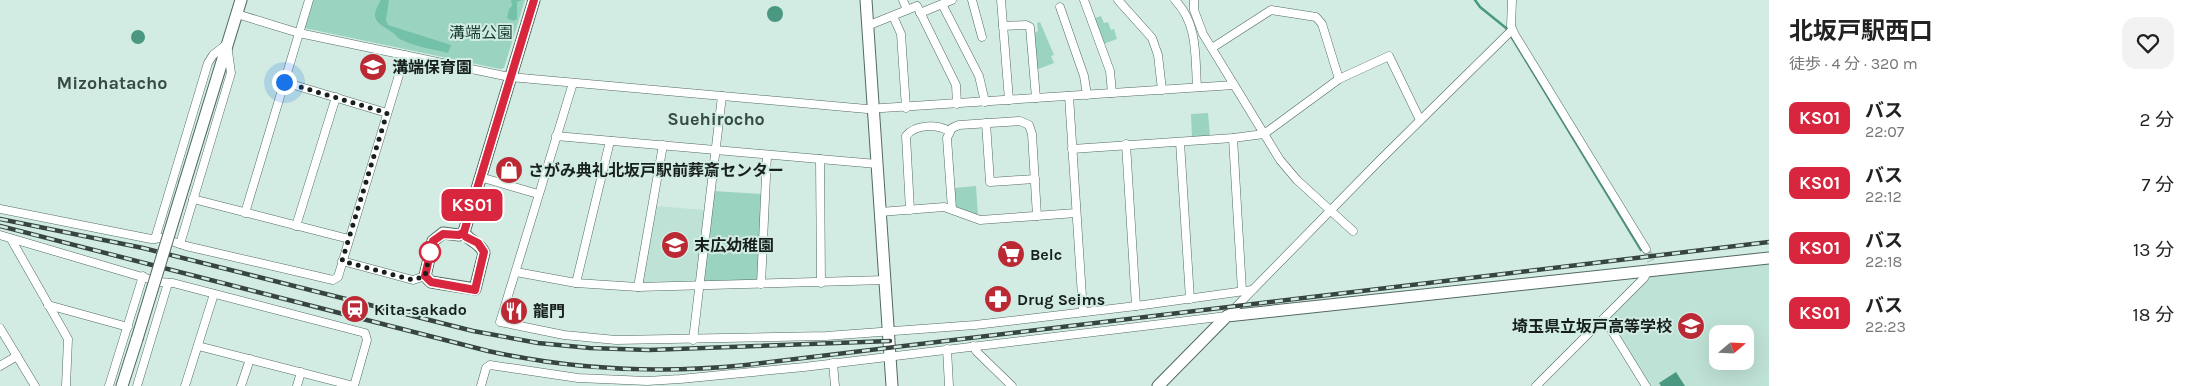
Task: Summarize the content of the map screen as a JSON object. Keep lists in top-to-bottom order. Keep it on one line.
{"districts":["Mizohatacho","Suehirocho"],"parks":["溝端公園"],"places":{"school or university":["溝端保育園","末広幼稚園","埼玉県立坂戸高等学校"],"shop":["さがみ典礼北坂戸駅前葬斎センター"],"supermarket":["Belc"],"pharmacy":["Drug Seims"],"station":["Kita-sakado"],"restaurant":["龍門"]},"lines":["bus line KS01"],"north":"right","page":{"on_map":"KS01","heading":["北坂戸駅西口","徒歩 · 4 分 · 320 m"],"list":[{"mark":"KS01","name":"バス","note":"22:07","value":"2 分"},{"mark":"KS01","name":"バス","note":"22:12","value":"7 分"},{"mark":"KS01","name":"バス","note":"22:18","value":"13 分"},{"mark":"KS01","name":"バス","note":"22:23","value":"18 分"}]}}
